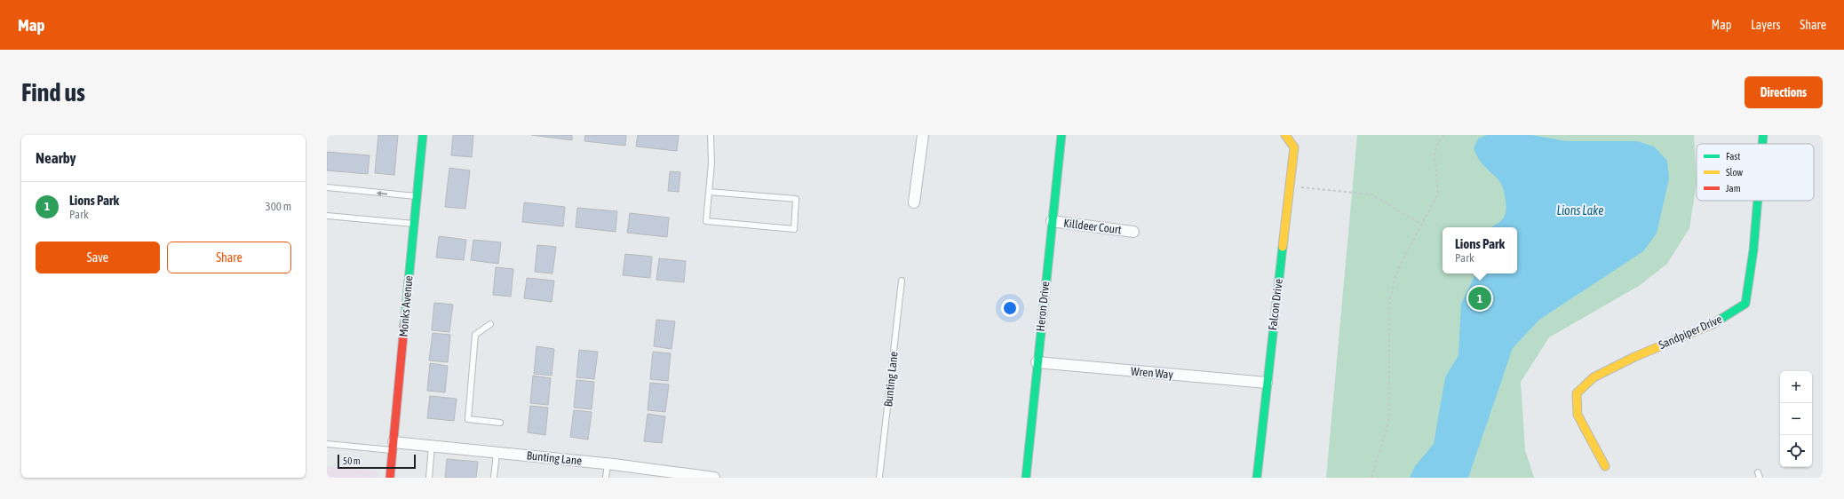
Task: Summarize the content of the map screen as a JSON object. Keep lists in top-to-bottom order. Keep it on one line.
{"streets":{"street":["Killdeer Court","Falcon Drive","Monks Avenue","Heron Drive","Sandpiper Drive","Wren Way","Bunting Lane"]},"crossings":[["Killdeer Court","Heron Drive"],["Falcon Drive","Wren Way"],["Monks Avenue","Bunting Lane"],["Heron Drive","Wren Way"]],"water":["Lions Lake"],"legend":["Fast","Slow","Jam"],"scale_bar":"50 m","page":{"header":"Map","nav":["Map","Layers","Share"],"buttons":["Directions",["Save","Share"]],"title":"Find us","heading":"Nearby","list":[{"mark":"1","name":"Lions Park","note":"Park","value":"300 m"}],"popup":["Lions Park","Park"],"pins":"1","map_buttons":["+","−"],"scale":"50 m"}}
